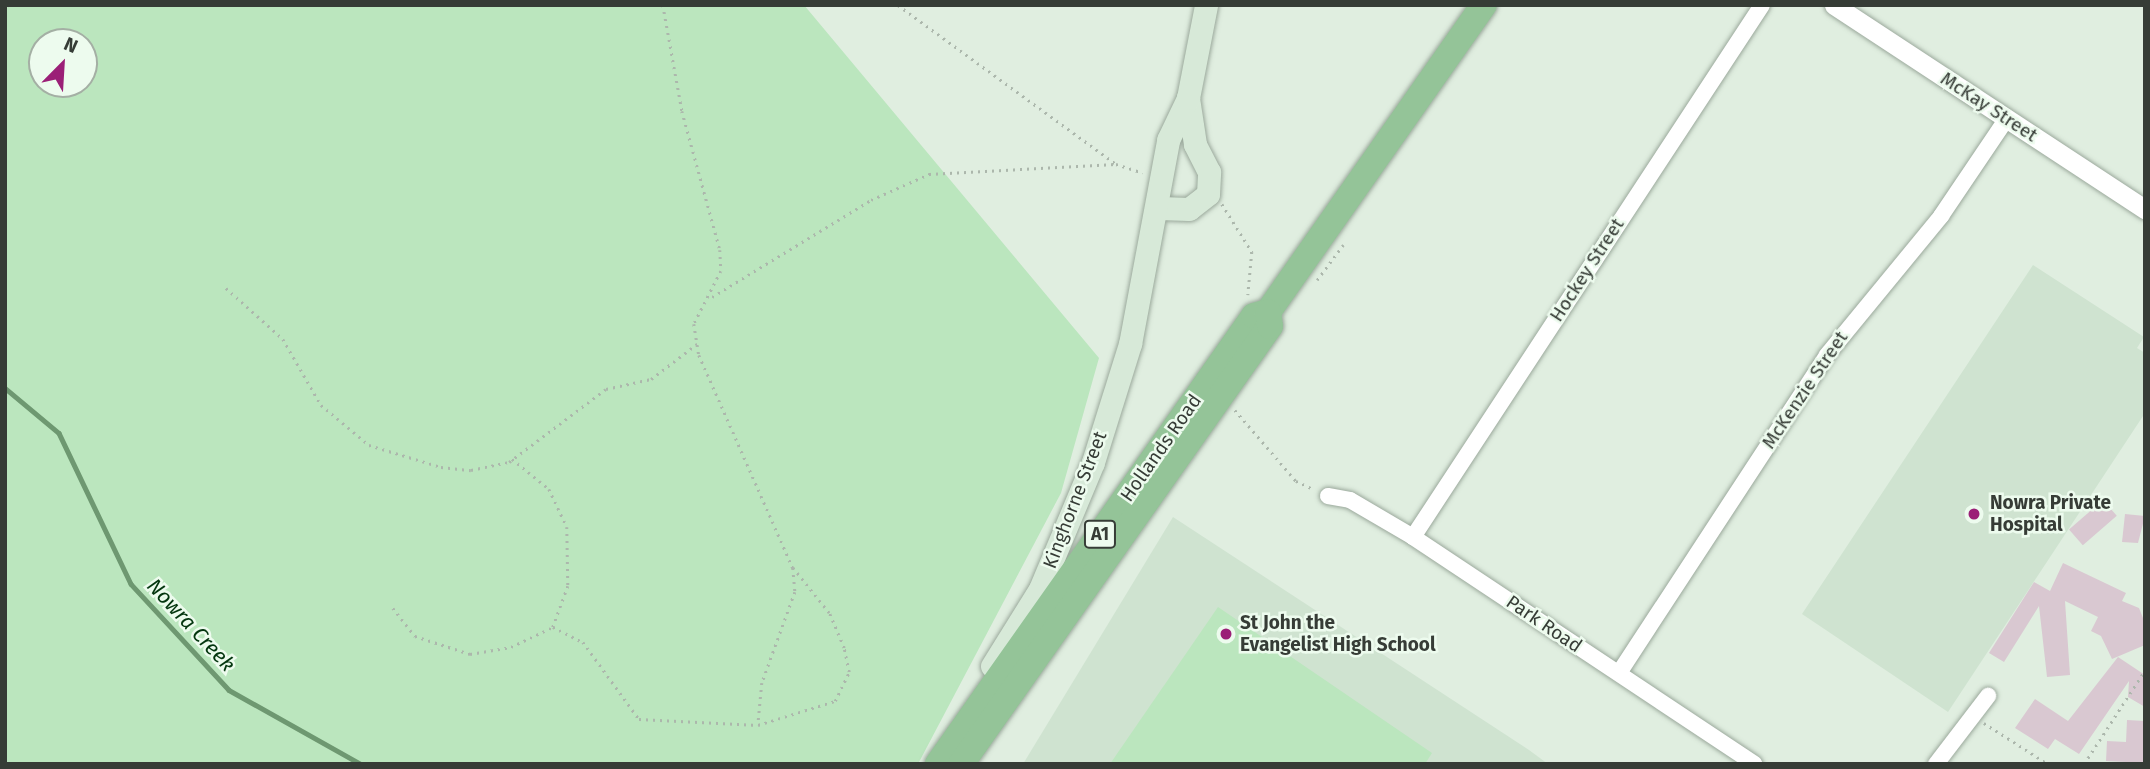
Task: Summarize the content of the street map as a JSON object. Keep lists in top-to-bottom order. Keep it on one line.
{"streets":{"highway":["Hollands Road","A1"],"main road":["Kinghorne Street"],"street":["McKay Street","Hockey Street","McKenzie Street","Park Road"]},"crossings":[["McKay Street","McKenzie Street"],["Hockey Street","Park Road"],["McKenzie Street","Park Road"]],"water":["Nowra Creek"],"places":["Nowra Private Hospital","St John the Evangelist High School"],"north":"top right"}
